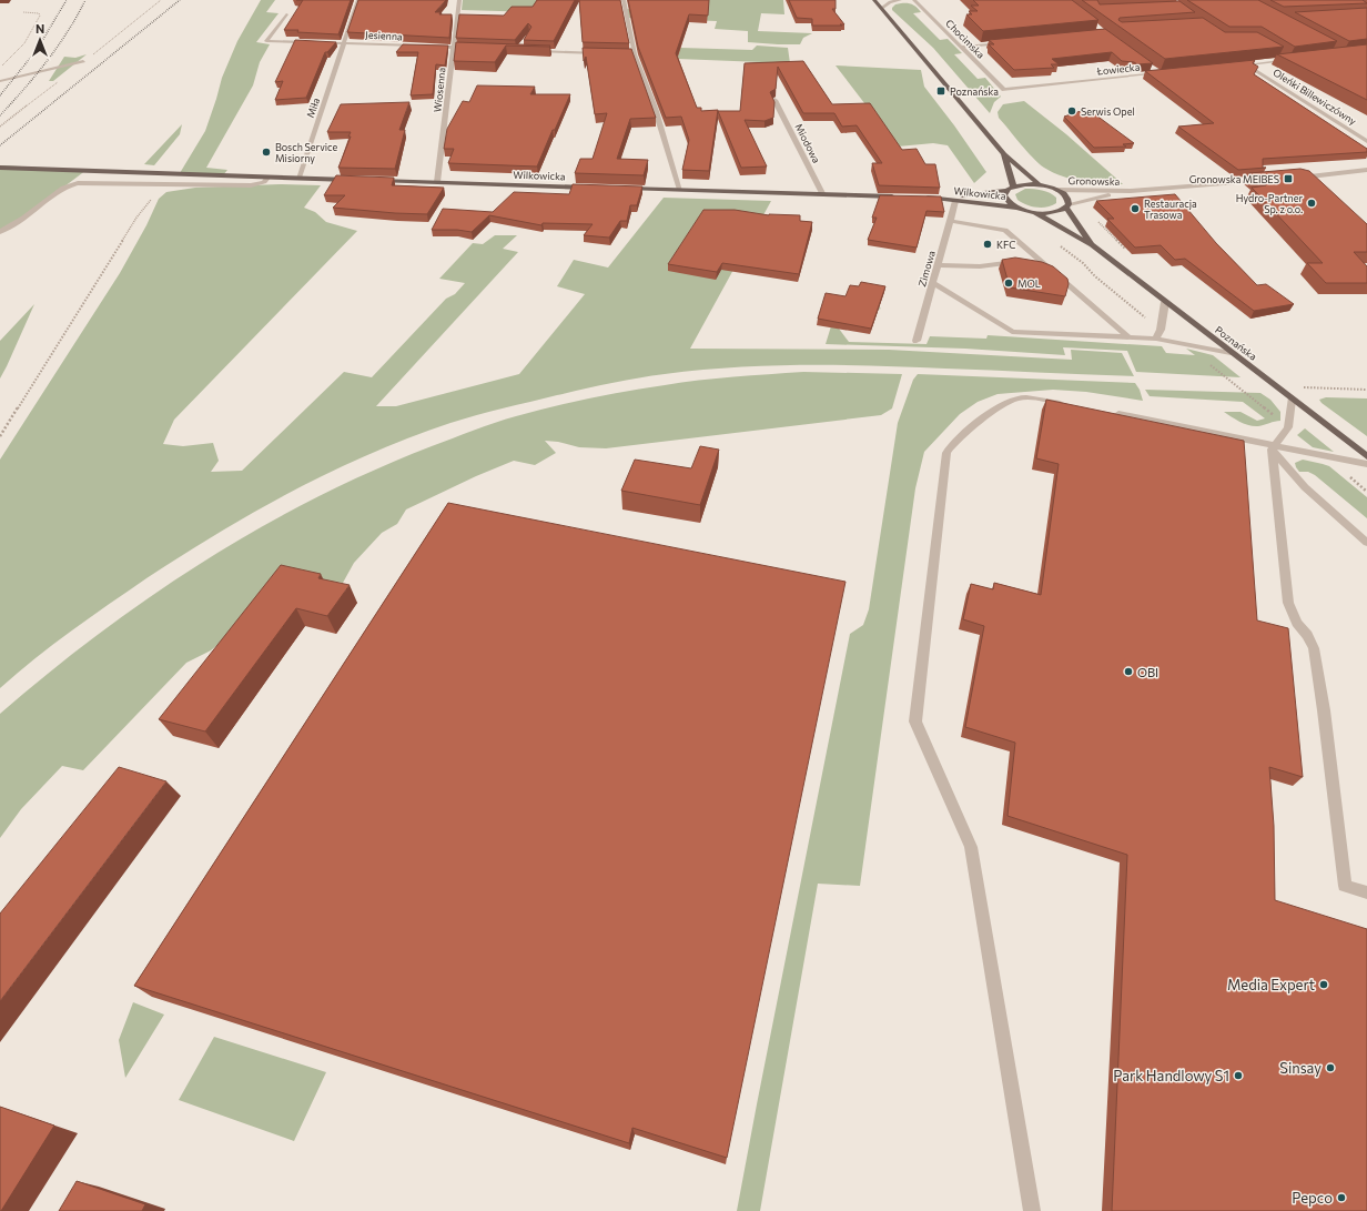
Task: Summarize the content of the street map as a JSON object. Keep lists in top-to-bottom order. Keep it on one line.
{"streets":{"main road":["Wilkowicka","Poznańska"],"street":["Jesienna","Chocimska","Łowiecka","Wiosenna","Oleńki Billewiczówny","Miła","Miodowa","Gronowska","Zimowa"]},"crossings":[["Jesienna","Miła"],["Chocimska","Łowiecka"],["Wiosenna","Wilkowicka"],["Wilkowicka","Zimowa"],["Wilkowicka","Poznańska"],["Gronowska","Poznańska"]],"places":{"transit":["Poznańska","Gronowska MEIBES"],"other":["Serwis Opel","Bosch Service Misiorny","Hydro-Partner Sp. z o.o.","Restauracja Trasowa","KFC","MOL","OBI","Media Expert","Sinsay","Park Handlowy S1","Pepco"]},"north":"top"}
